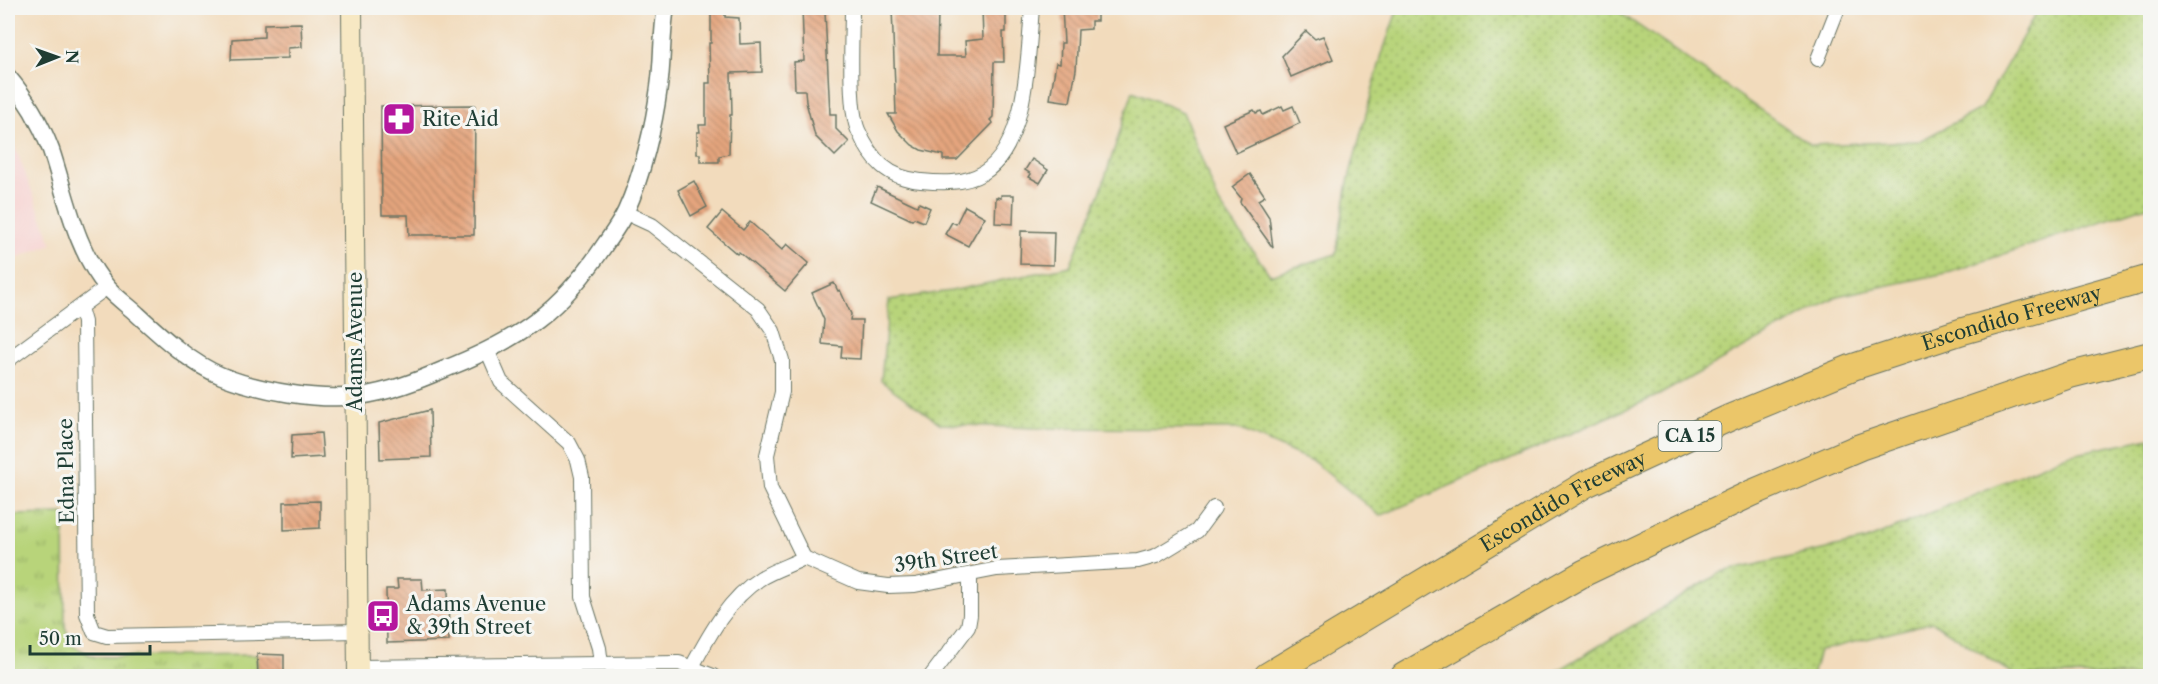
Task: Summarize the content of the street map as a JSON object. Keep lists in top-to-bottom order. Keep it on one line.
{"streets":{"highway":["Escondido Freeway","CA 15"],"main road":["Adams Avenue"],"street":["Edna Place","39th Street"]},"crossings":[["Adams Avenue","Edna Place"]],"places":{"pharmacy":["Rite Aid"],"bus stop":["Adams Avenue & 39th Street"]},"scale_bar":"50 m","north":"right"}
